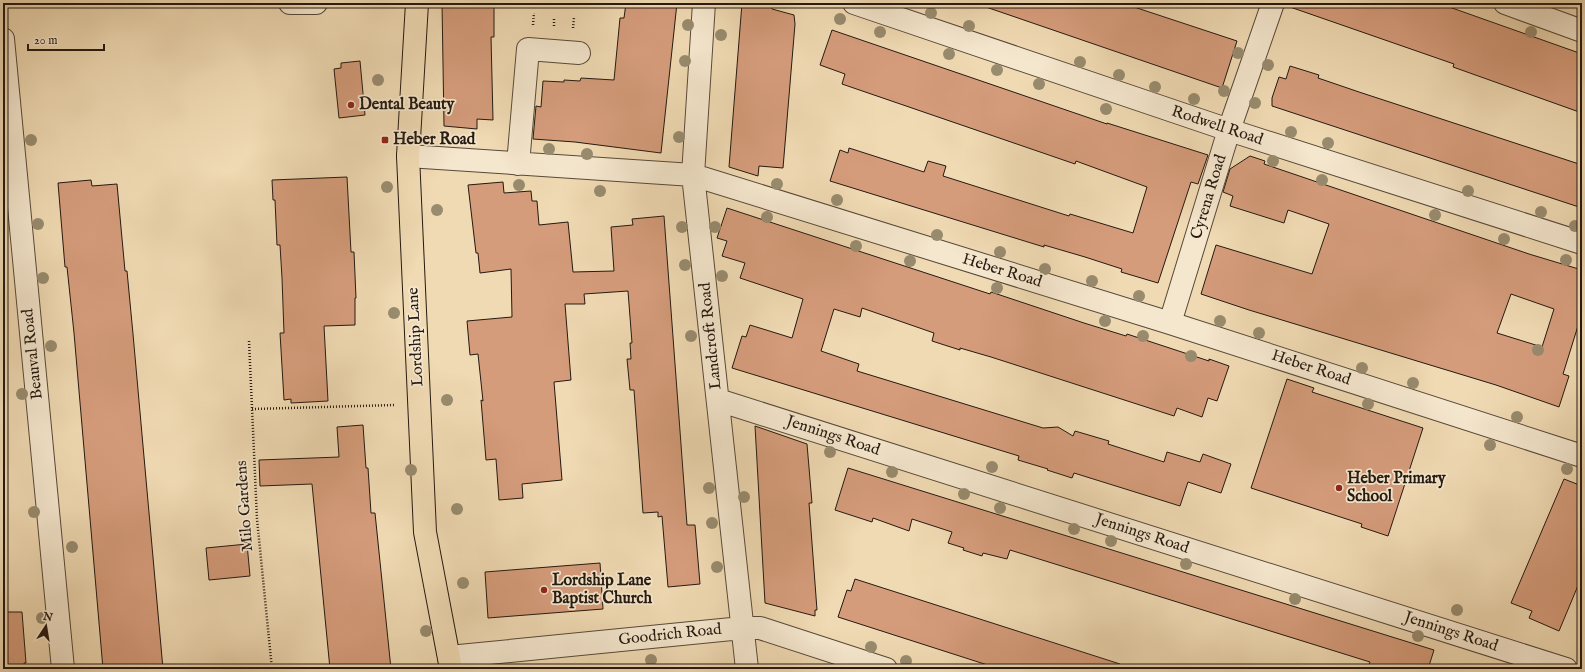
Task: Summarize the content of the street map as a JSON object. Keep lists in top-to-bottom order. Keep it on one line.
{"streets":{"main road":["Lordship Lane"],"street":["Rodwell Road","Cyrena Road","Heber Road","Landcroft Road","Beauval Road","Jennings Road","Goodrich Road"],"path":["Milo Gardens"]},"crossings":[["Rodwell Road","Cyrena Road"],["Cyrena Road","Heber Road"],["Heber Road","Landcroft Road"],["Heber Road","Lordship Lane"],["Landcroft Road","Jennings Road"],["Landcroft Road","Goodrich Road"],["Lordship Lane","Goodrich Road"]],"places":{"other":["Dental Beauty","Heber Primary School","Lordship Lane Baptist Church"],"transit":["Heber Road"]},"scale_bar":"20 m","north":"top"}
